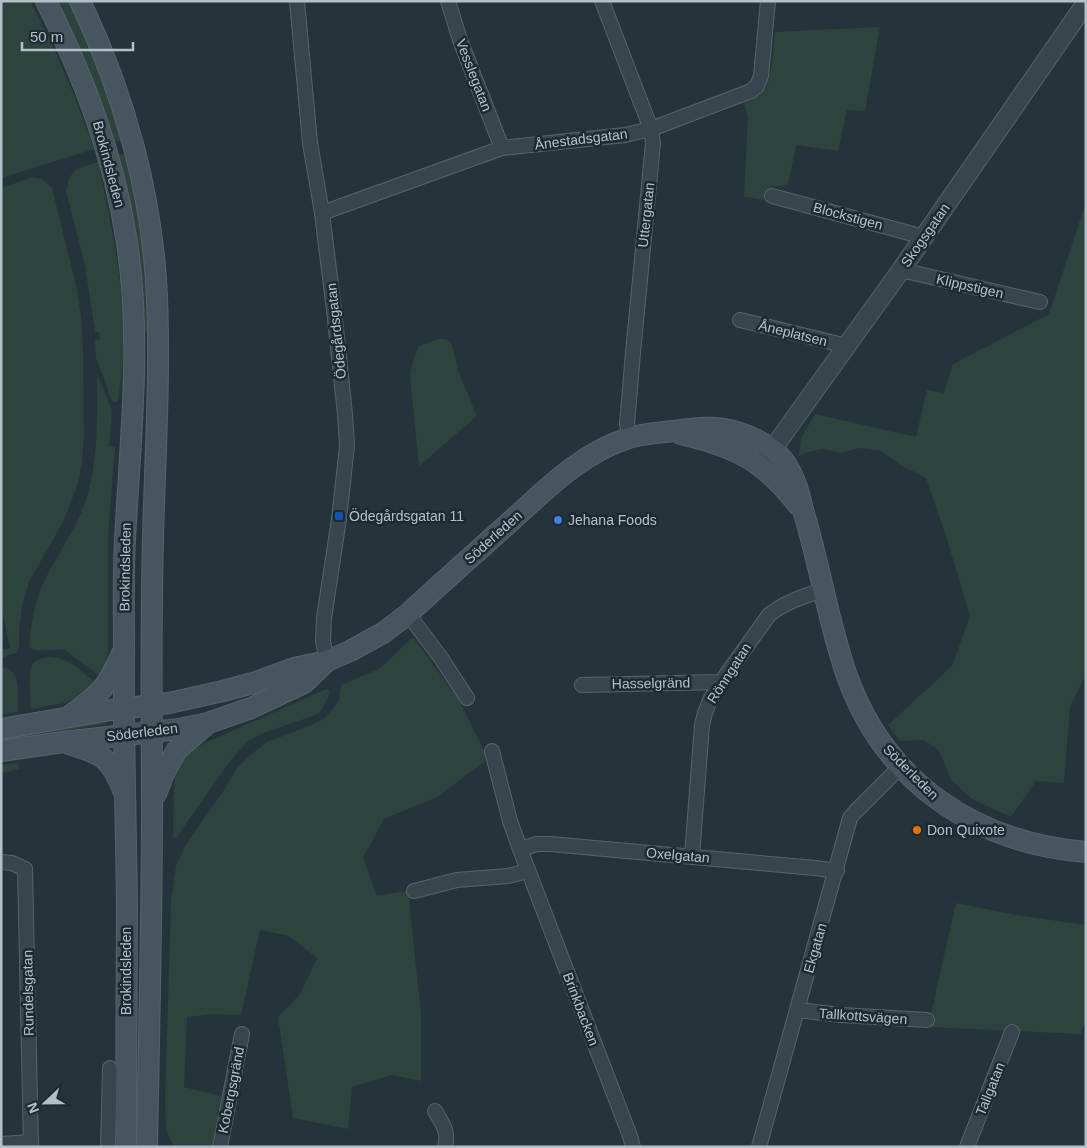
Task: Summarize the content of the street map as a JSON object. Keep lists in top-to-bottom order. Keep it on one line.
{"streets":{"main road":["Brokindsleden","Söderleden"],"street":["Vesslegatan","Ånestadsgatan","Uttergatan","Blockstigen","Skogsgatan","Klippstigen","Ödegårdsgatan","Åneplatsen","Rönngatan","Hasselgränd","Oxelgatan","Ekgatan","Rundelsgatan","Brinkbacken","Tallkottsvägen","Tallgatan","Kobergsgränd"]},"crossings":[["Vesslegatan","Ånestadsgatan"],["Ånestadsgatan","Uttergatan"],["Ånestadsgatan","Ödegårdsgatan"],["Brokindsleden","Söderleden"],["Uttergatan","Söderleden"],["Blockstigen","Skogsgatan"],["Skogsgatan","Klippstigen"],["Skogsgatan","Åneplatsen"],["Skogsgatan","Söderleden"],["Ödegårdsgatan","Söderleden"],["Söderleden","Rönngatan"],["Söderleden","Ekgatan"],["Rönngatan","Hasselgränd"],["Rönngatan","Oxelgatan"],["Oxelgatan","Ekgatan"],["Oxelgatan","Brinkbacken"],["Ekgatan","Tallkottsvägen"]],"places":{"transit":["Ödegårdsgatan 11"],"other":["Jehana Foods","Don Quixote"]},"scale_bar":"50 m","north":"left"}
